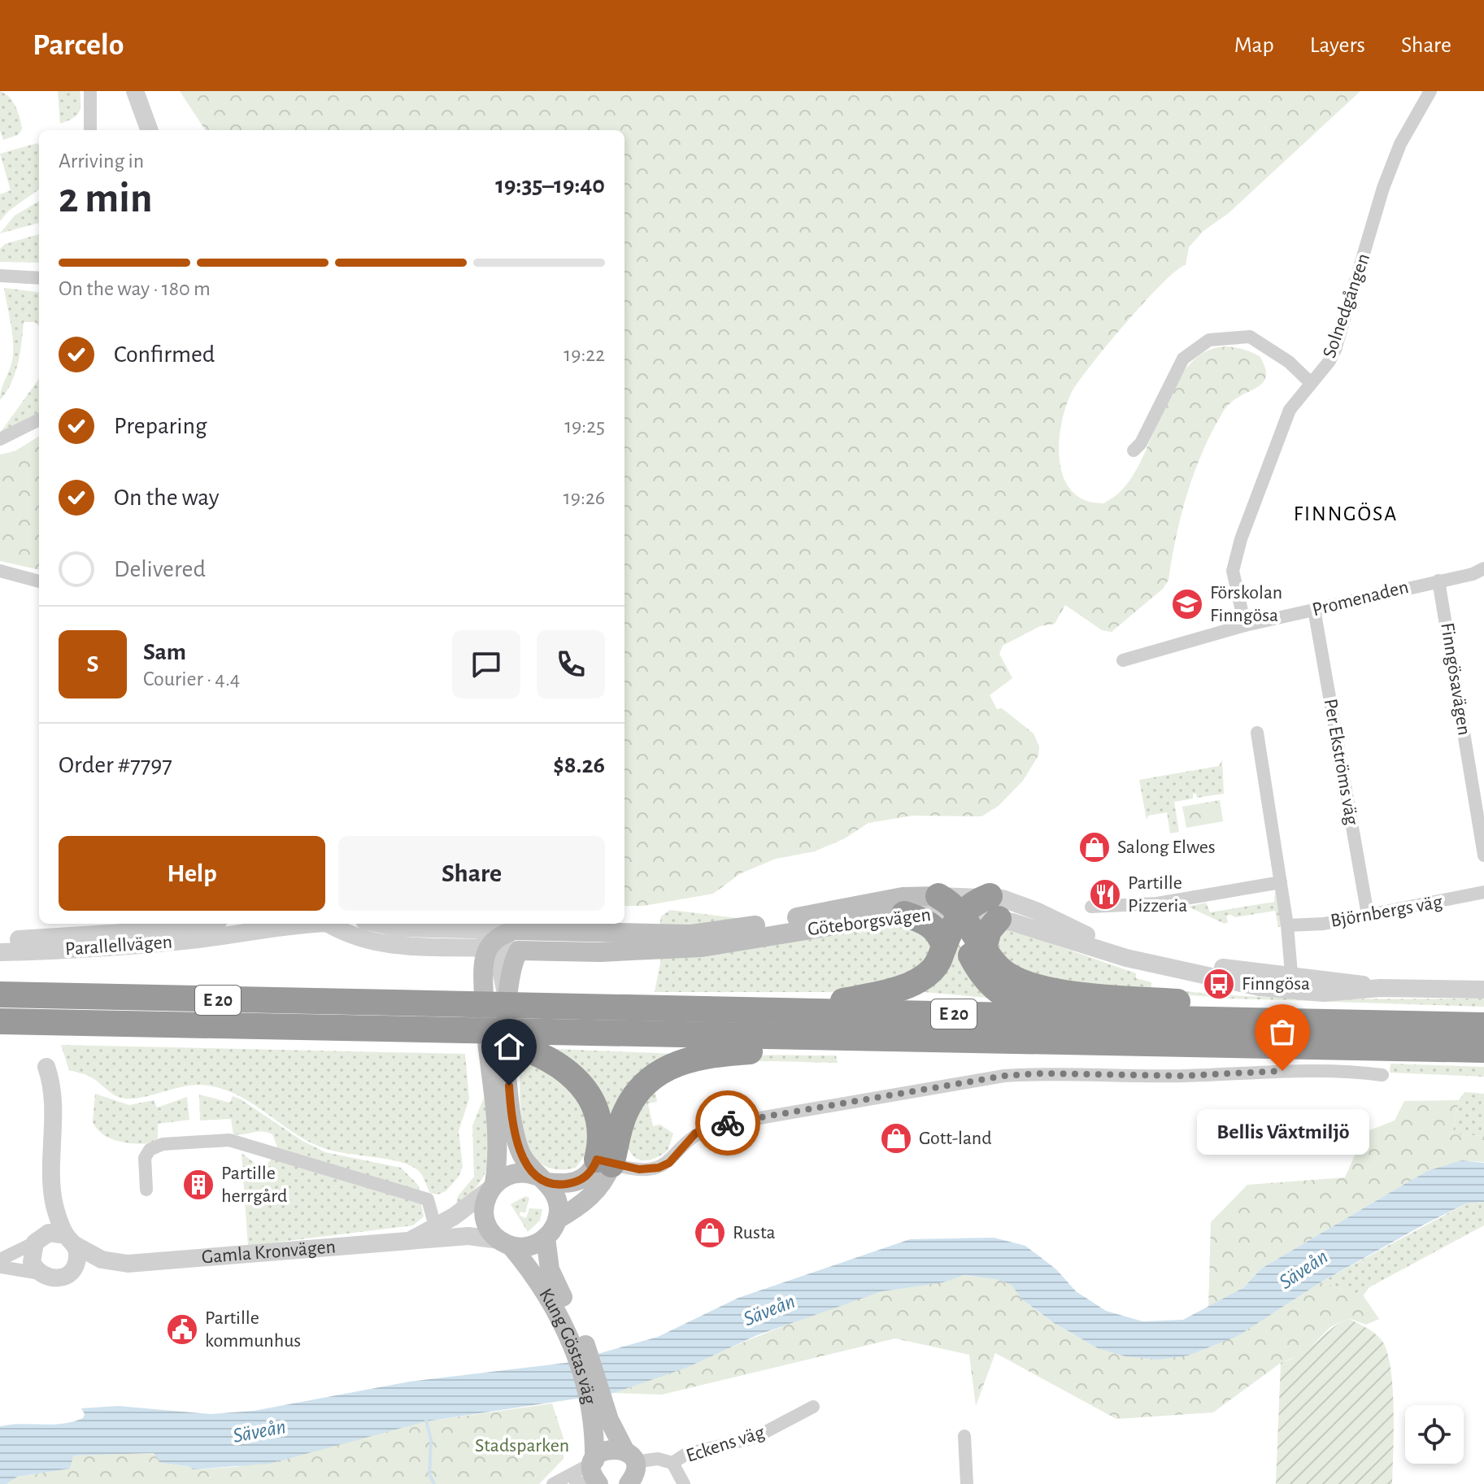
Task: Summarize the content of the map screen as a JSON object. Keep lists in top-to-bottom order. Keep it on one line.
{"streets":{"highway":["E 20"],"main road":["Göteborgsvägen","Kung Göstas väg"],"street":["Solnedgången","Promenaden","Finngösavägen","Per Ekströms väg","Björnbergs väg","Parallellvägen","Gamla Kronvägen","Eckens väg"]},"crossings":[["Solnedgången","Promenaden"],["Promenaden","Finngösavägen"],["Promenaden","Per Ekströms väg"],["Per Ekströms väg","Björnbergs väg"],["Gamla Kronvägen","Kung Göstas väg"],["Kung Göstas väg","Eckens väg"]],"districts":["FINNGÖSA"],"water":["Säveån"],"parks":["Stadsparken"],"places":{"school or university":["Förskolan Finngösa"],"shop":["Salong Elwes","Gott-land","Rusta"],"restaurant":["Partille Pizzeria"],"bus stop":["Finngösa"],"other":["Bellis Växtmiljö"],"building":["Partille herrgård"],"public building":["Partille kommunhus"]},"page":{"header":"Parcelo","nav":["Map","Layers","Share"],"heading":["2 min","Arriving in","19:35–19:40"],"panel":["Sam","Courier · 4.4","Order #7797","$8.26"],"bar":"On the way · 180 m","list":[["Confirmed","19:22"],["Preparing","19:25"],["On the way","19:26"],"Delivered"],"round":"S","buttons":["Help","Share"],"bubble":"Bellis Växtmiljö"}}
